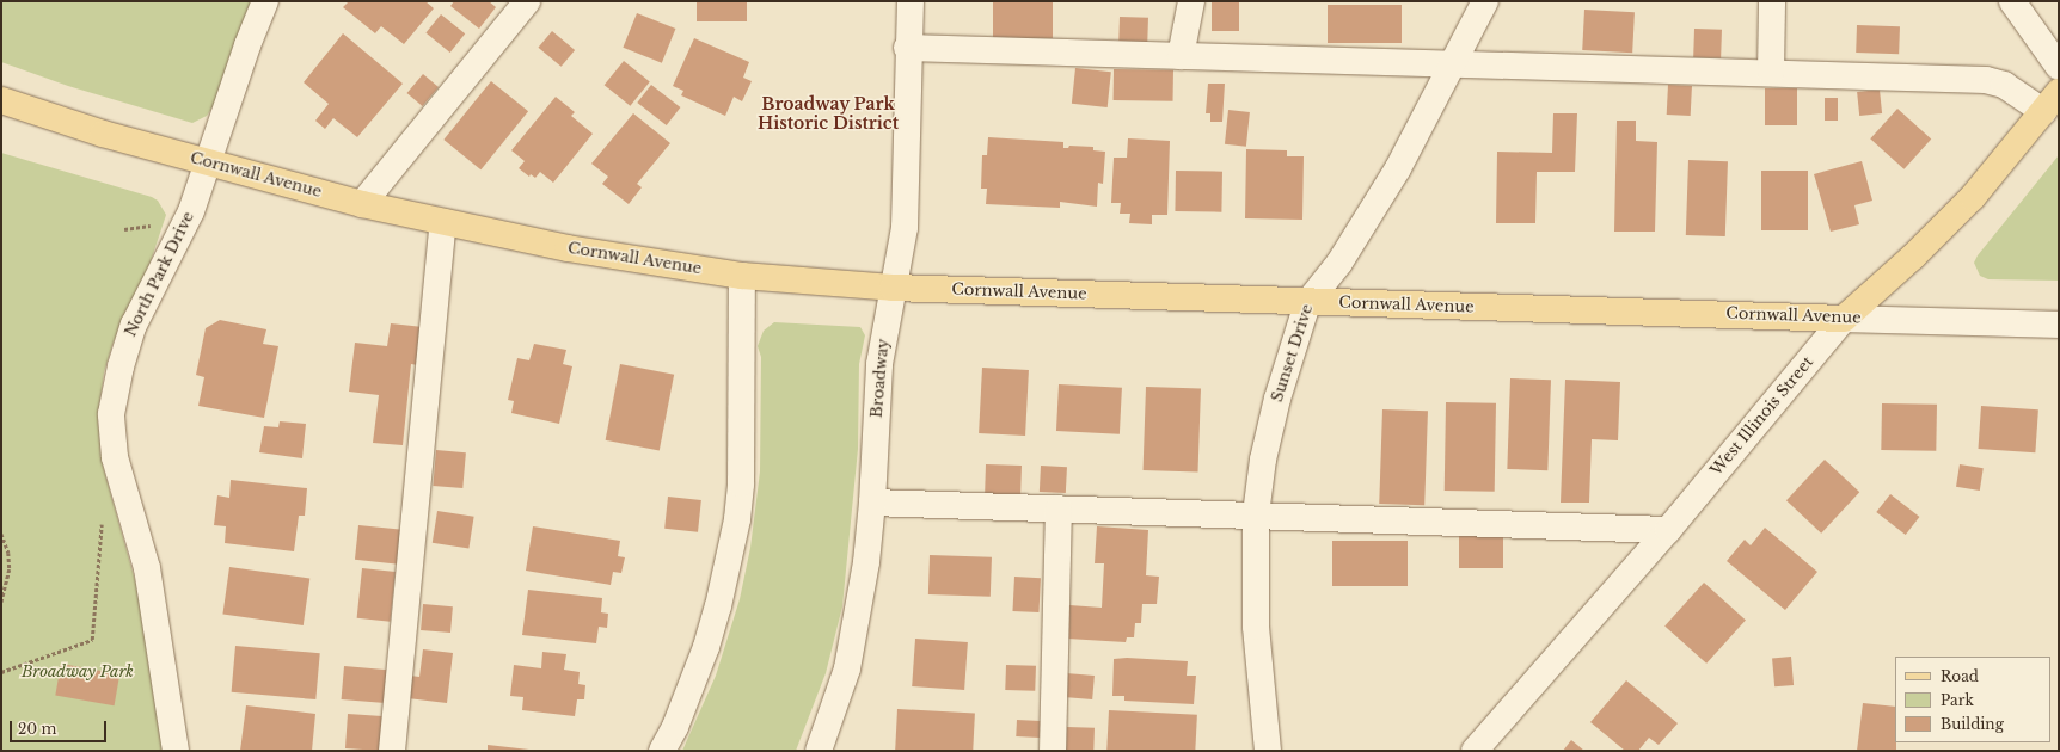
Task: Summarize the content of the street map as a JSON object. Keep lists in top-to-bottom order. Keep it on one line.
{"streets":{"main road":["Cornwall Avenue","West Illinois Street"],"street":["North Park Drive","Sunset Drive","Broadway"]},"crossings":[["Cornwall Avenue","North Park Drive"],["Cornwall Avenue","Sunset Drive"],["Cornwall Avenue","Broadway"],["Cornwall Avenue","West Illinois Street"]],"districts":["Broadway Park Historic District"],"parks":["Broadway Park"],"legend":["Road","Park","Building"],"scale_bar":"20 m"}
